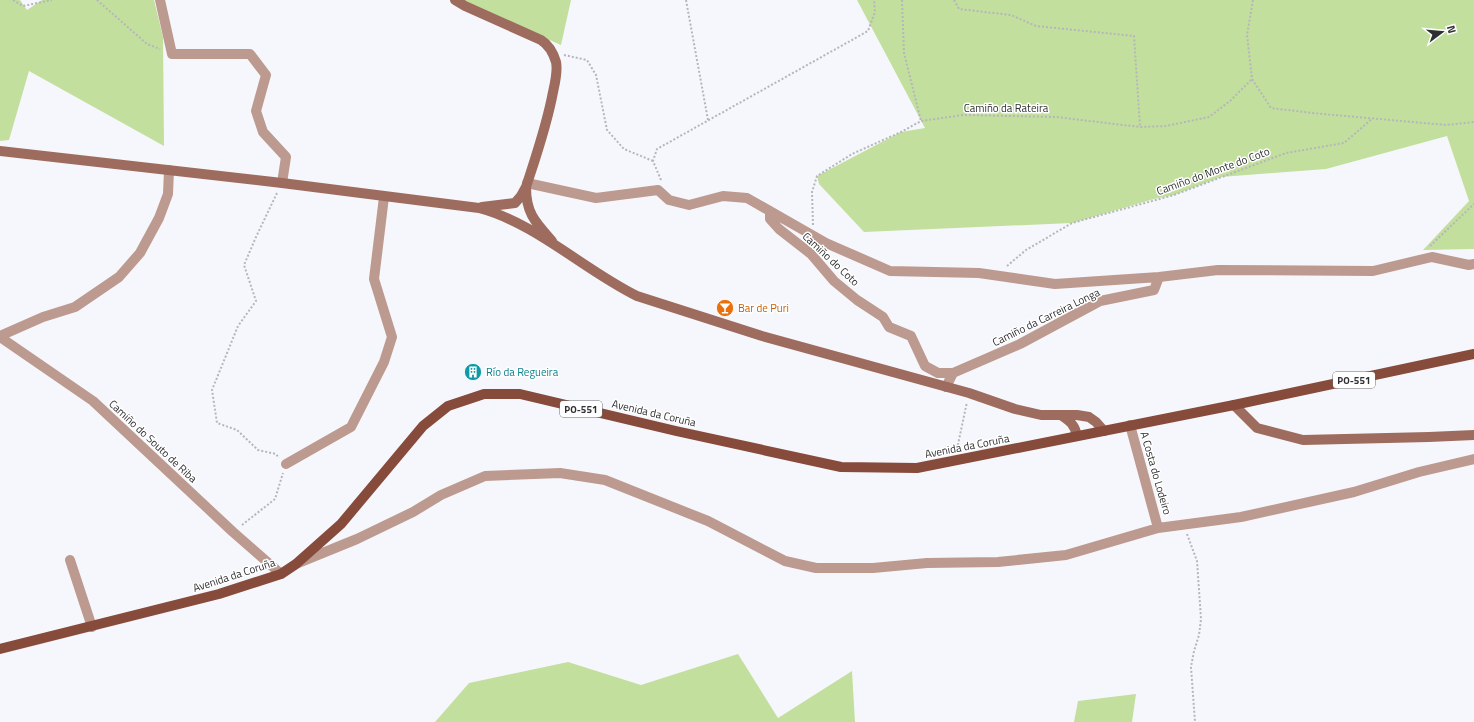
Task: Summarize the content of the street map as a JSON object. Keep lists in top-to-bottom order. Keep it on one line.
{"streets":{"main road":["PO-551","Avenida da Coruña"],"street":["Camiño do Coto","Camiño da Carreira Longa","Camiño do Souto de Riba","A Costa do Lodeiro"],"path":["Camiño da Rateira","Camiño do Monte do Coto"]},"crossings":[["Camiño do Coto","Camiño da Carreira Longa"],["PO-551","Avenida da Coruña"],["Avenida da Coruña","Camiño do Souto de Riba"],["Avenida da Coruña","A Costa do Lodeiro"]],"places":{"bar":["Bar de Puri"],"building":["Río da Regueira"]},"north":"right"}
